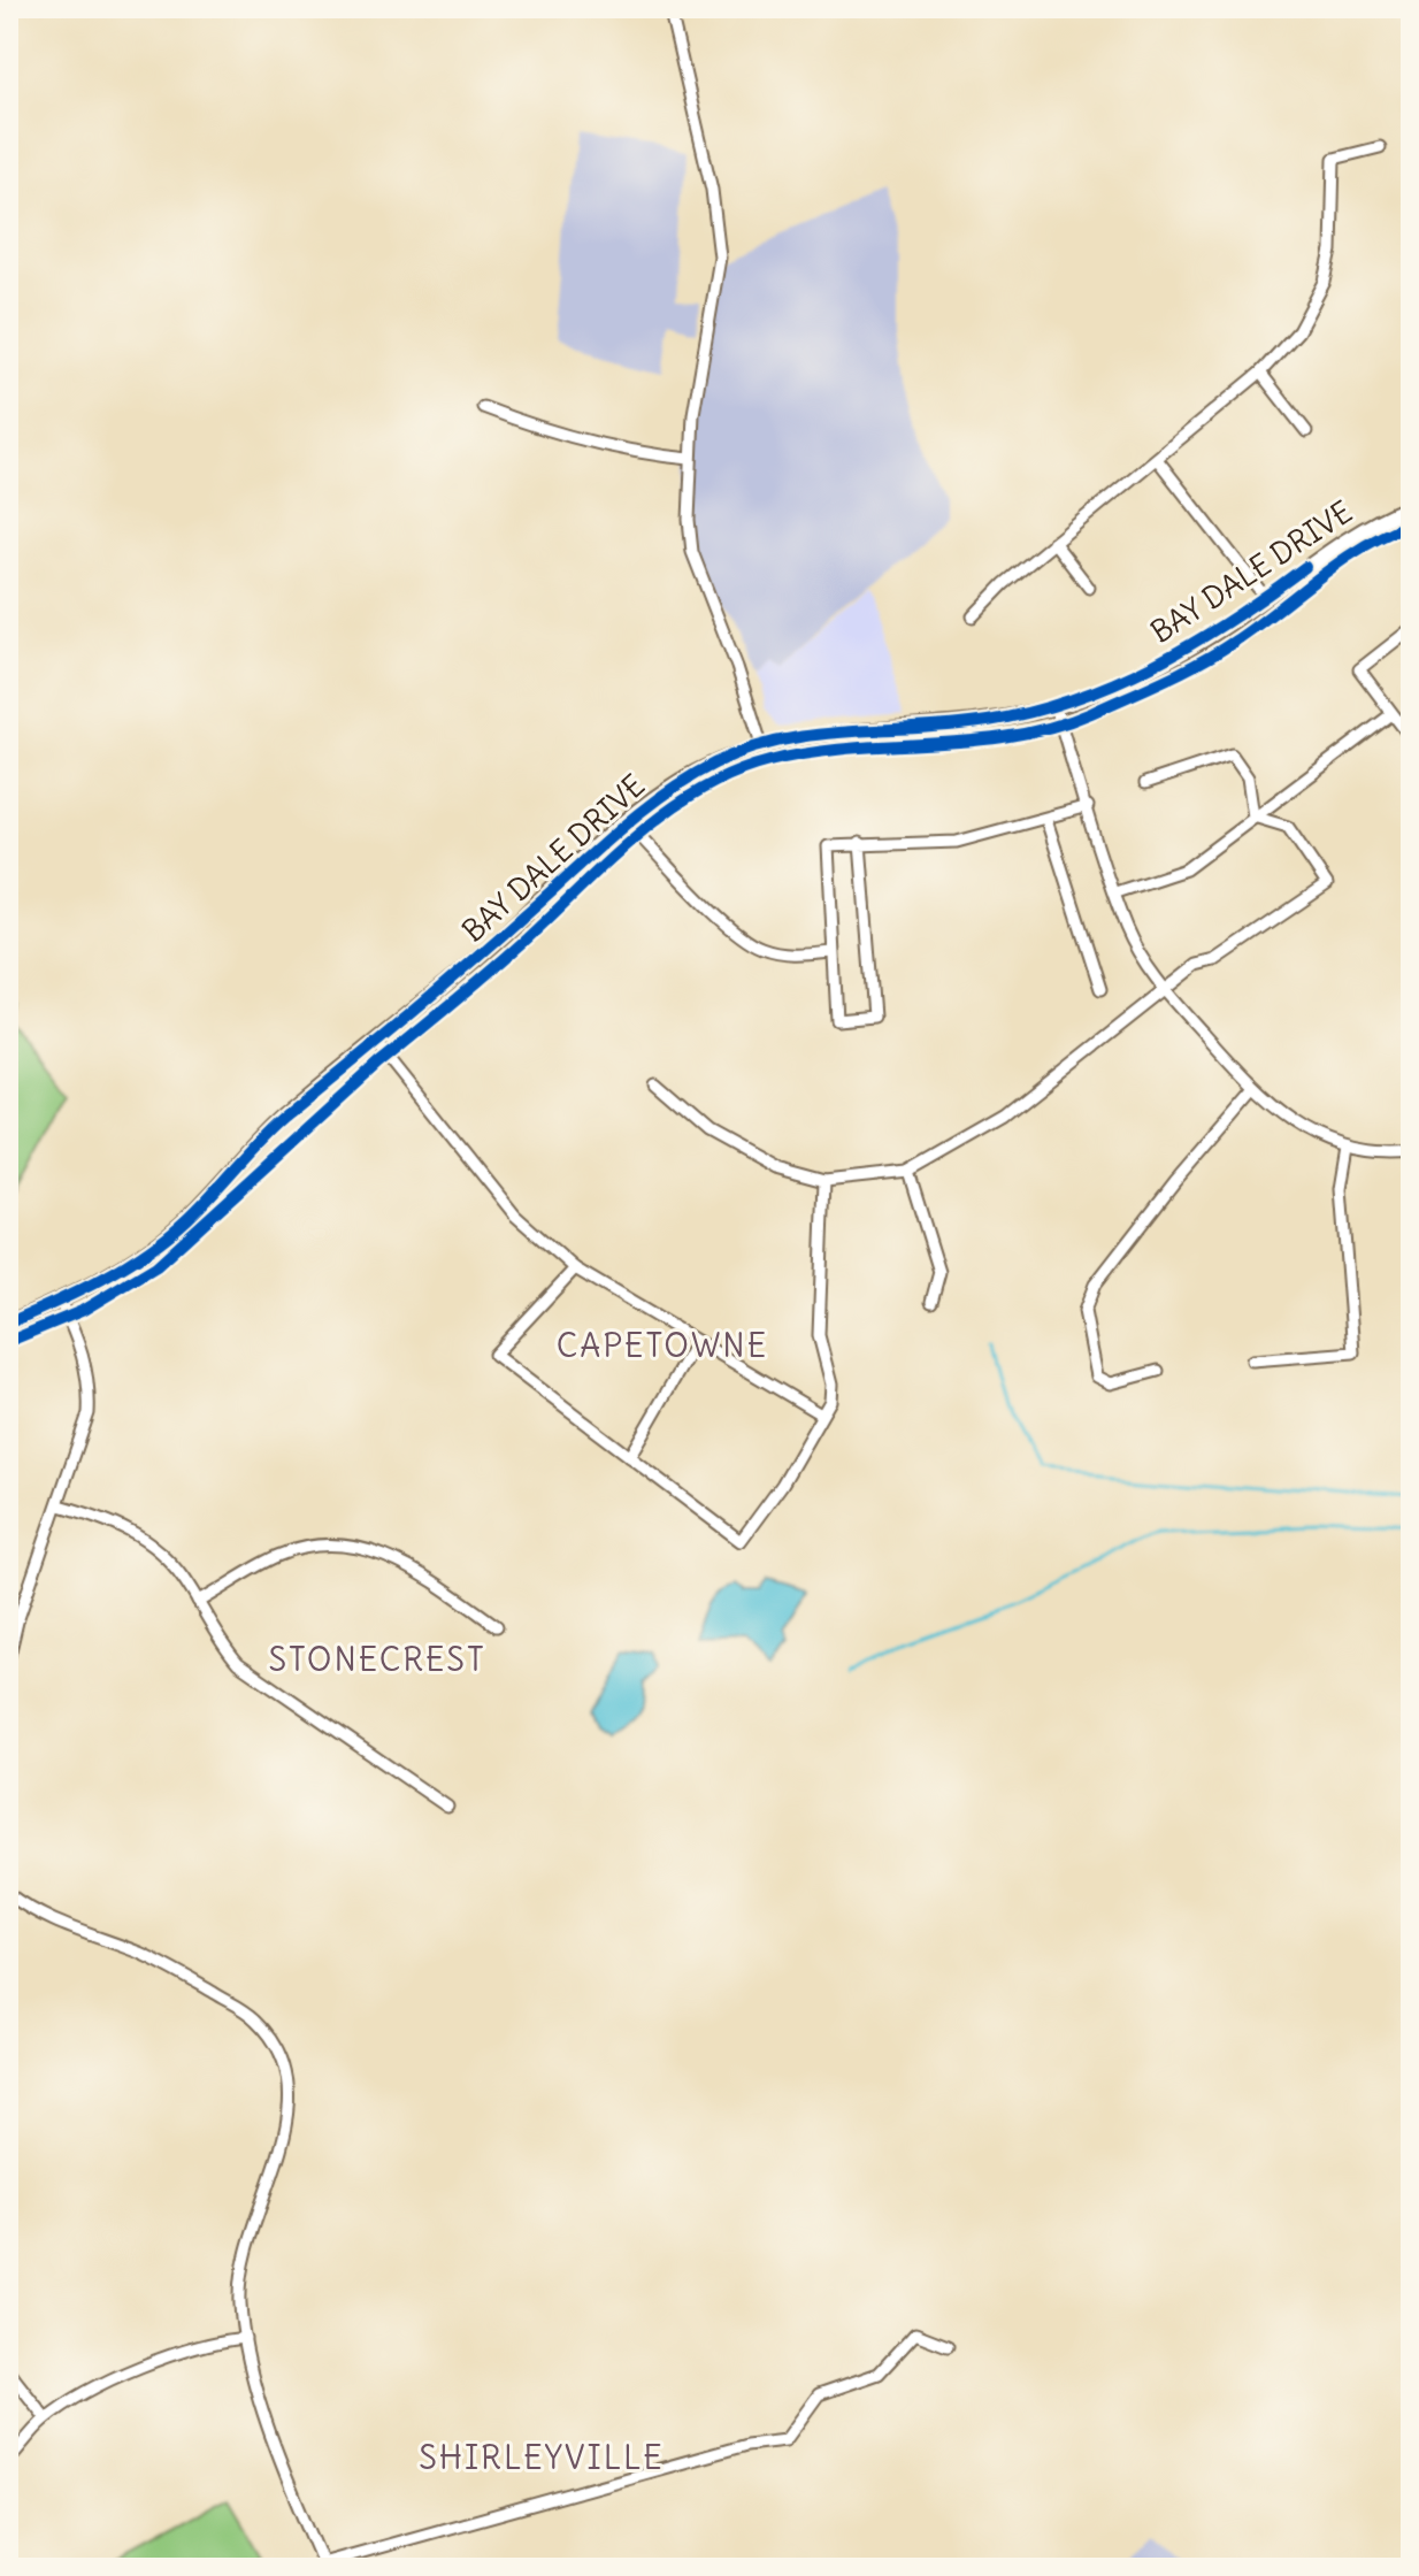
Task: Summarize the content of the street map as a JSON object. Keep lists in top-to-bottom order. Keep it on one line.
{"streets":{"street":["BAY DALE DRIVE"]},"districts":["CAPETOWNE","STONECREST","SHIRLEYVILLE"]}
